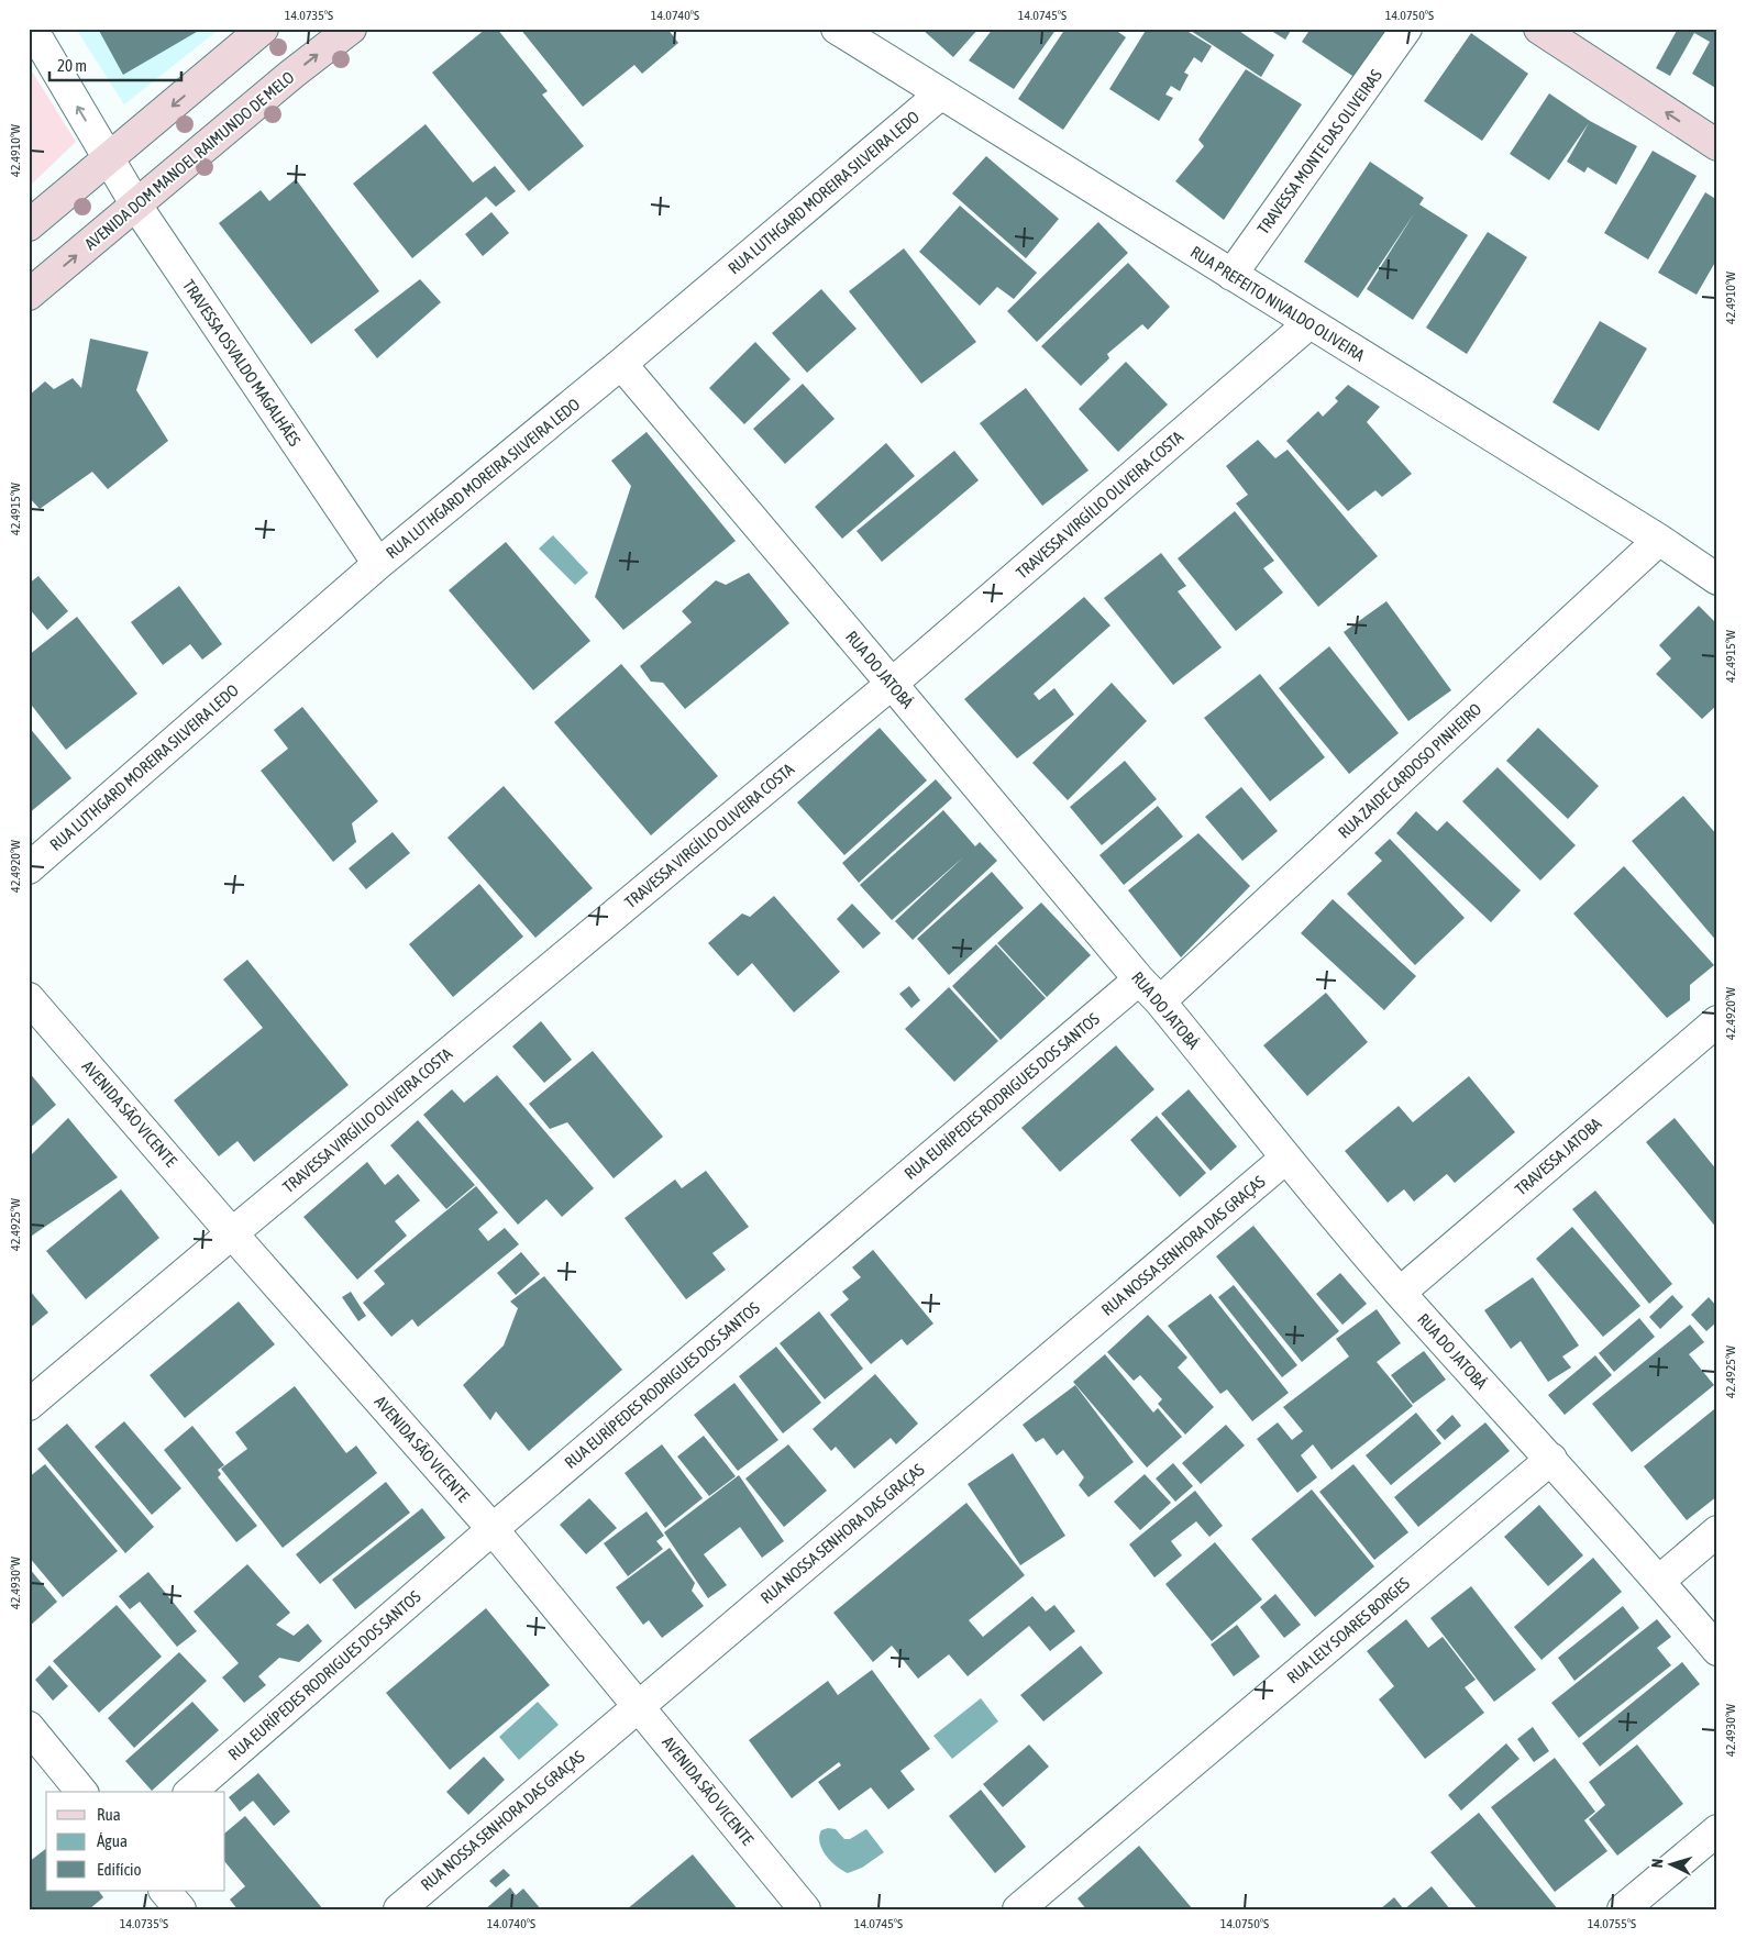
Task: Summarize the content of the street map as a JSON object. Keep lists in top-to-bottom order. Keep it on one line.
{"streets":{"main road":["AVENIDA DOM MANOEL RAIMUNDO DE MELO"],"street":["TRAVESSA MONTE DAS OLIVEIRAS","RUA LUTHGARD MOREIRA SILVEIRA LEDO","RUA PREFEITO NIVALDO OLIVEIRA","TRAVESSA OSVALDO MAGALHÃES","TRAVESSA VIRGÍLIO OLIVEIRA COSTA","RUA DO JATOBÁ","RUA ZAIDE CARDOSO PINHEIRO","RUA EURÍPEDES RODRIGUES DOS SANTOS","AVENIDA SÃO VICENTE","TRAVESSA JATOBA","RUA NOSSA SENHORA DAS GRAÇAS","RUA LELY SOARES BORGES"]},"crossings":[["TRAVESSA MONTE DAS OLIVEIRAS","RUA PREFEITO NIVALDO OLIVEIRA"],["AVENIDA DOM MANOEL RAIMUNDO DE MELO","TRAVESSA OSVALDO MAGALHÃES"],["RUA LUTHGARD MOREIRA SILVEIRA LEDO","RUA PREFEITO NIVALDO OLIVEIRA"],["RUA LUTHGARD MOREIRA SILVEIRA LEDO","TRAVESSA OSVALDO MAGALHÃES"],["RUA LUTHGARD MOREIRA SILVEIRA LEDO","RUA DO JATOBÁ"],["RUA PREFEITO NIVALDO OLIVEIRA","TRAVESSA VIRGÍLIO OLIVEIRA COSTA"],["RUA PREFEITO NIVALDO OLIVEIRA","RUA ZAIDE CARDOSO PINHEIRO"],["TRAVESSA VIRGÍLIO OLIVEIRA COSTA","RUA DO JATOBÁ"],["TRAVESSA VIRGÍLIO OLIVEIRA COSTA","AVENIDA SÃO VICENTE"],["RUA DO JATOBÁ","RUA ZAIDE CARDOSO PINHEIRO"],["RUA DO JATOBÁ","RUA EURÍPEDES RODRIGUES DOS SANTOS"],["RUA DO JATOBÁ","TRAVESSA JATOBA"],["RUA DO JATOBÁ","RUA NOSSA SENHORA DAS GRAÇAS"],["RUA DO JATOBÁ","RUA LELY SOARES BORGES"],["RUA EURÍPEDES RODRIGUES DOS SANTOS","AVENIDA SÃO VICENTE"],["AVENIDA SÃO VICENTE","RUA NOSSA SENHORA DAS GRAÇAS"]],"legend":["Rua","Água","Edifício"],"scale_bar":"20 m","north":"left","coordinates":["14.0735°S","14.0740°S","14.0745°S","14.0750°S","42.4910°W","42.4915°W","42.4920°W","42.4925°W","42.4930°W","14.0755°S"]}
